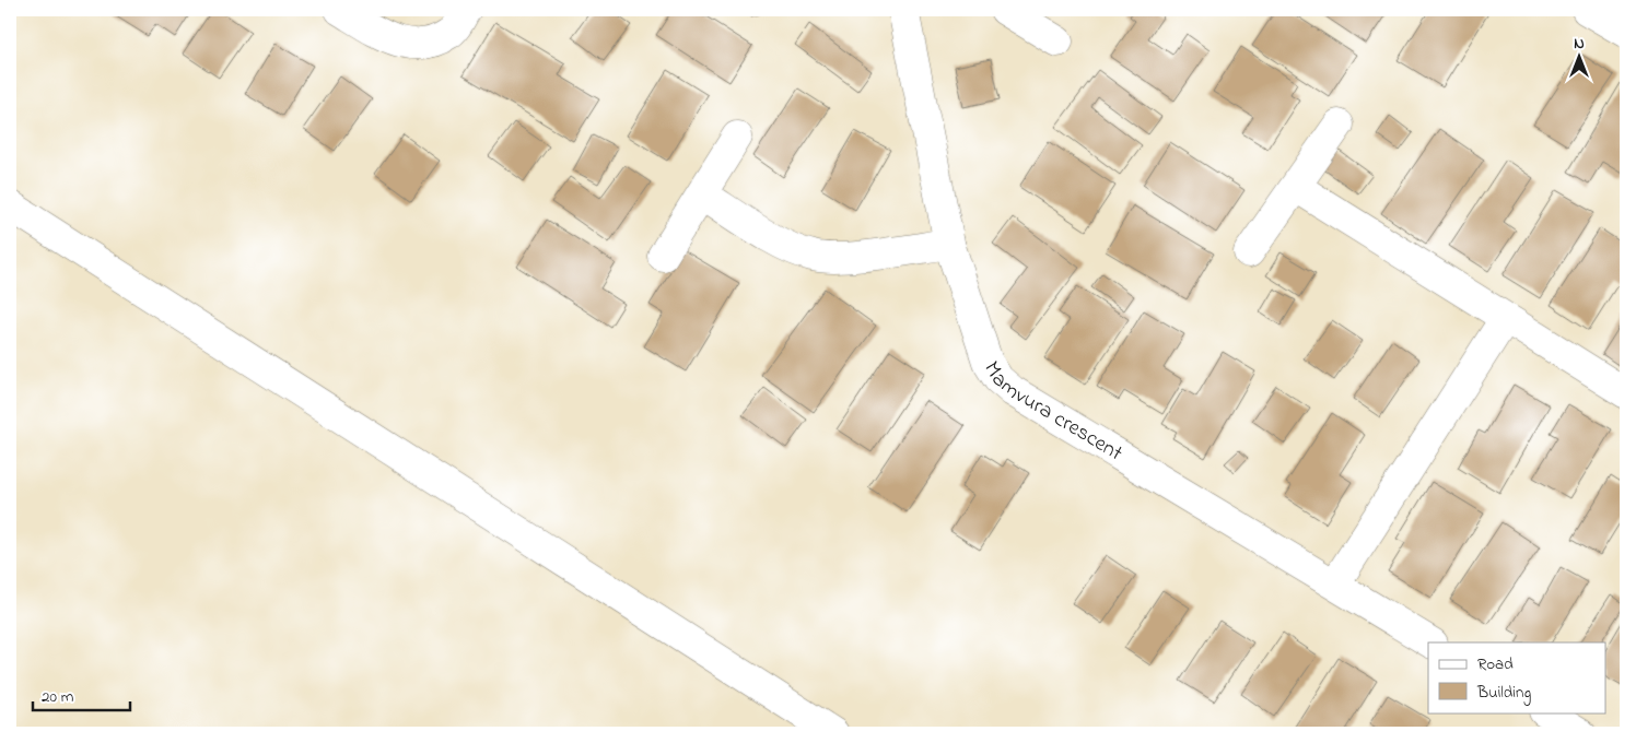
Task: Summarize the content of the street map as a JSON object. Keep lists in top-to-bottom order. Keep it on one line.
{"streets":{"street":["Mamvura crescent"]},"legend":["Road","Building"],"scale_bar":"20 m","north":"top"}
